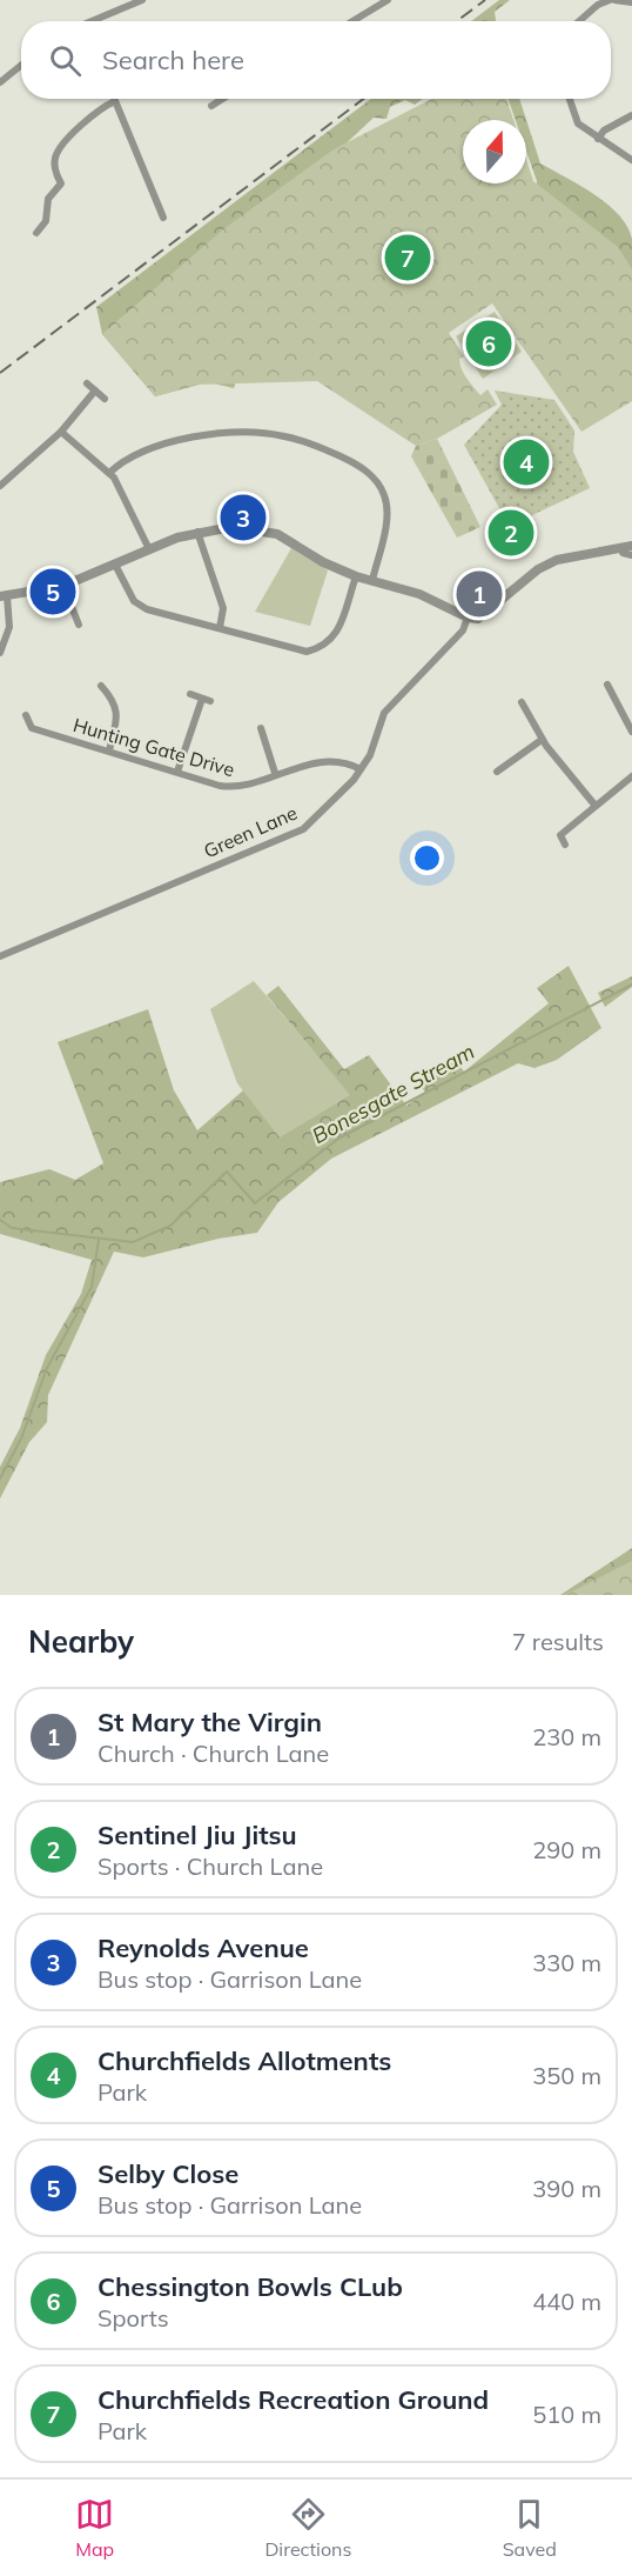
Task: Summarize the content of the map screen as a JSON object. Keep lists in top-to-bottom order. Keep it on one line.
{"streets":{"street":["Hunting Gate Drive","Green Lane"]},"crossings":[["Hunting Gate Drive","Green Lane"]],"water":["Bonesgate Stream"],"north":"top","page":{"search":"Search here","pins":["7","6","4","3","2","5","1"],"heading":["Nearby","7 results"],"list":[{"mark":"1","name":"St Mary the Virgin","note":"Church · Church Lane","value":"230 m"},{"mark":"2","name":"Sentinel Jiu Jitsu","note":"Sports · Church Lane","value":"290 m"},{"mark":"3","name":"Reynolds Avenue","note":"Bus stop · Garrison Lane","value":"330 m"},{"mark":"4","name":"Churchfields Allotments","note":"Park","value":"350 m"},{"mark":"5","name":"Selby Close","note":"Bus stop · Garrison Lane","value":"390 m"},{"mark":"6","name":"Chessington Bowls CLub","note":"Sports","value":"440 m"},{"mark":"7","name":"Churchfields Recreation Ground","note":"Park","value":"510 m"}],"nav":["Map","Directions","Saved"]}}
